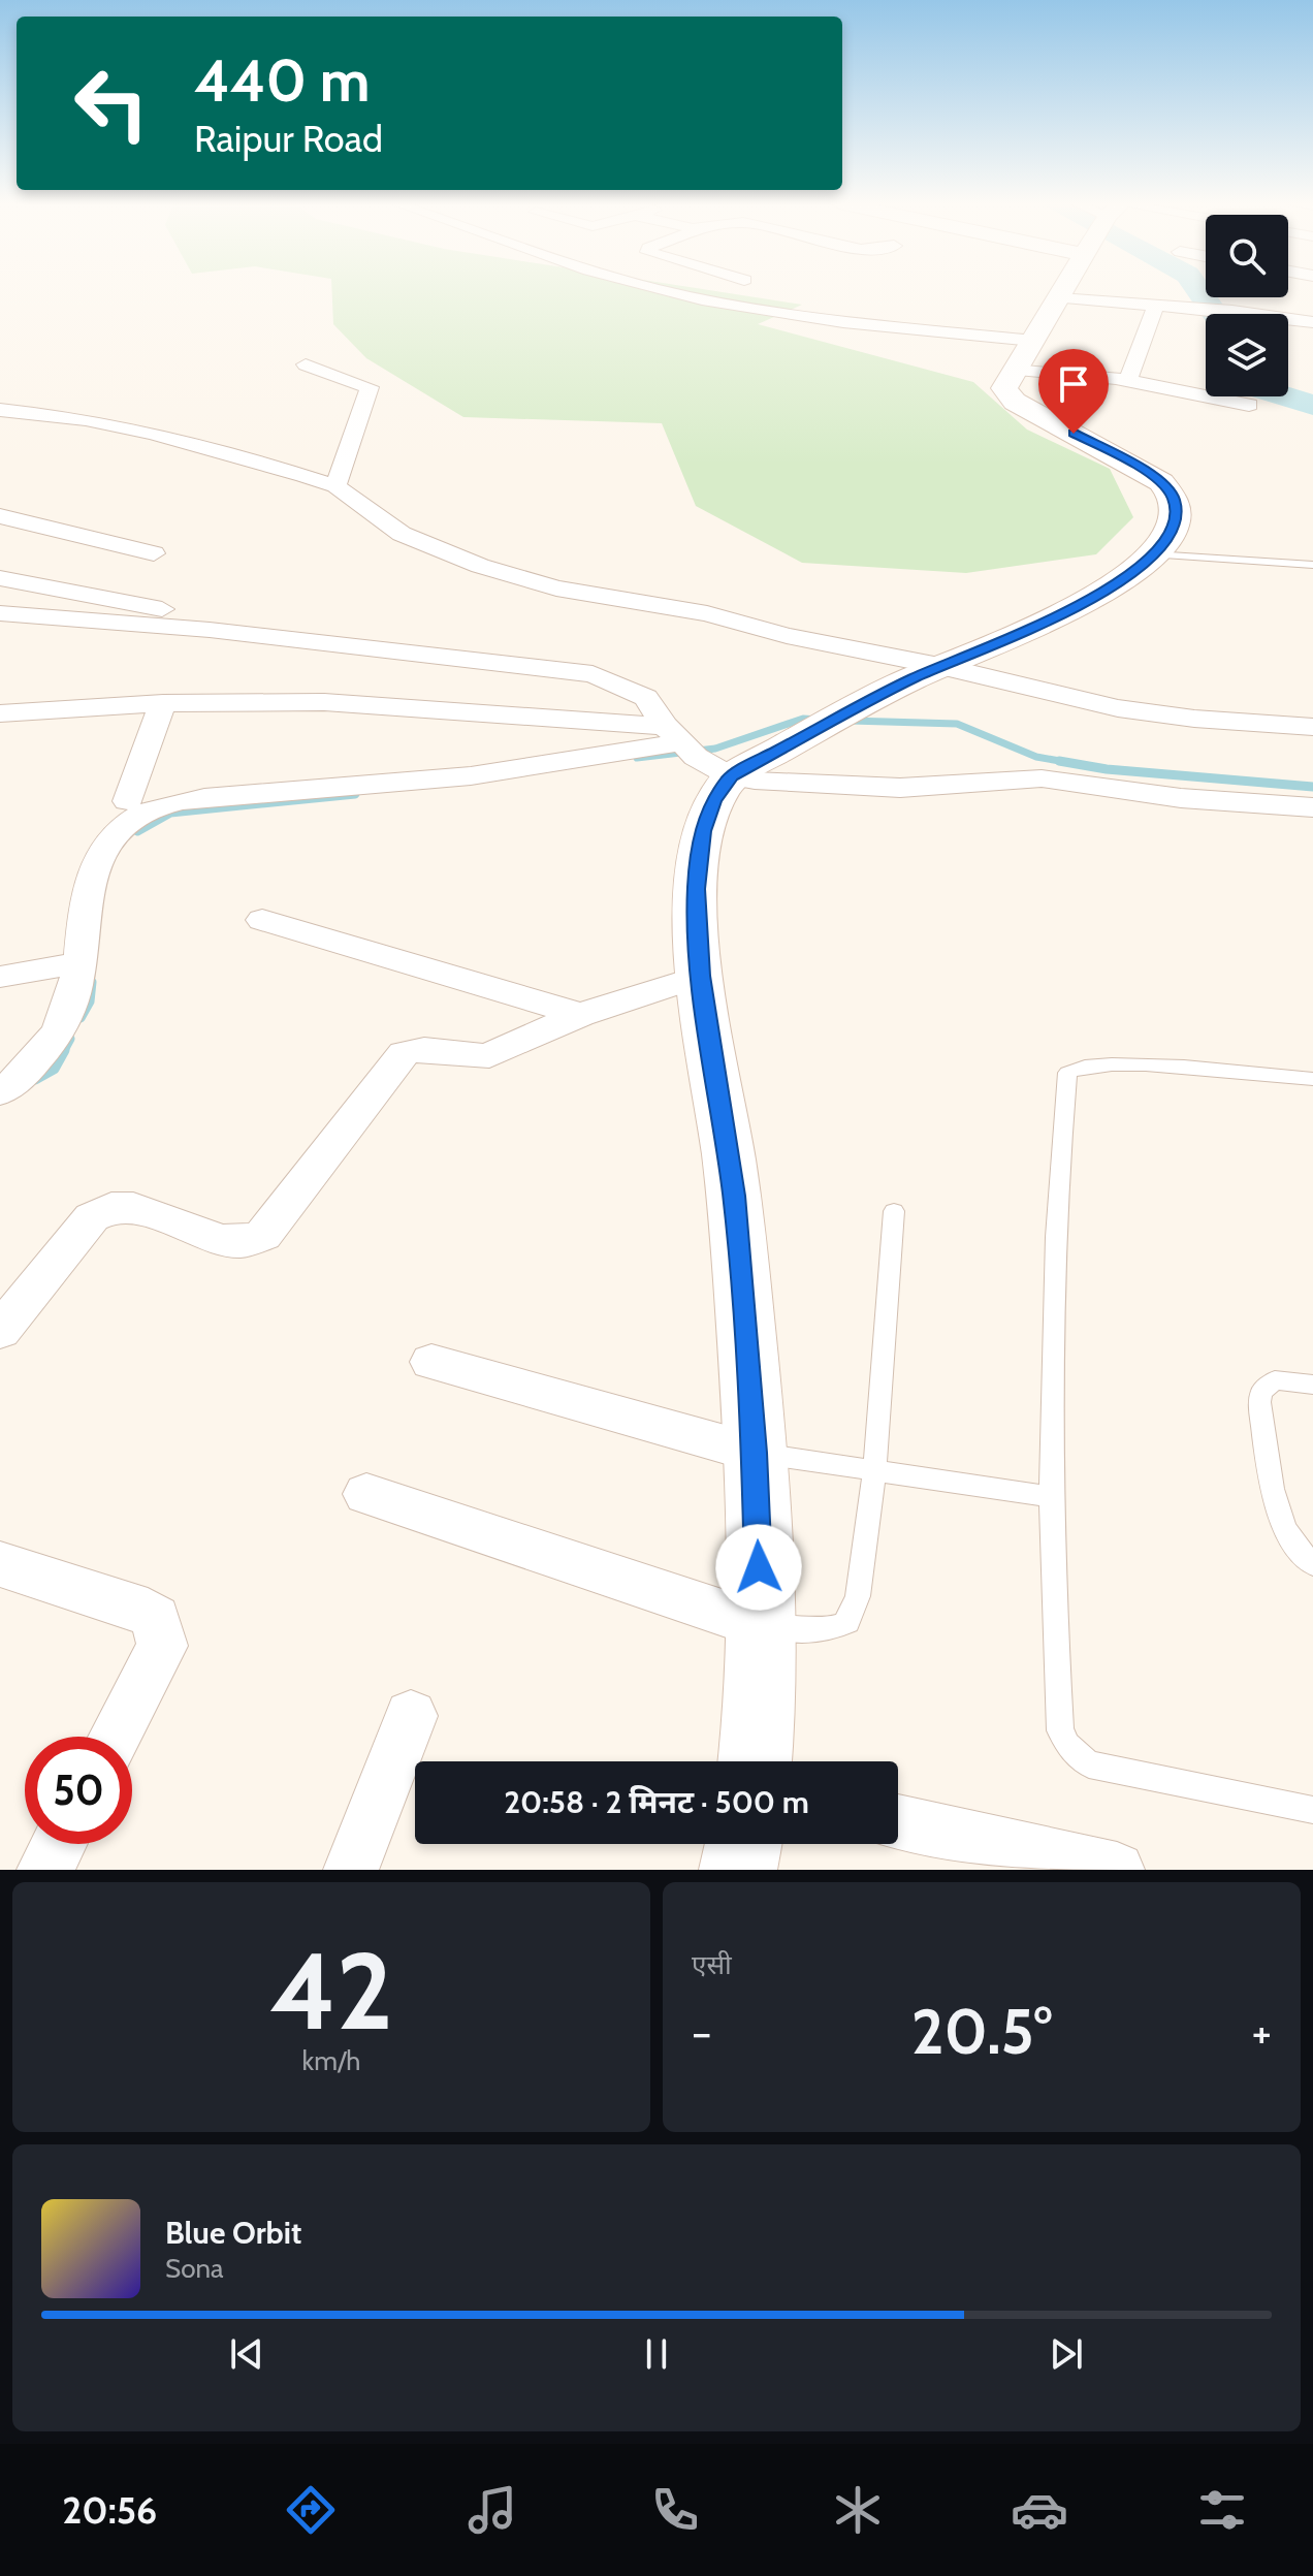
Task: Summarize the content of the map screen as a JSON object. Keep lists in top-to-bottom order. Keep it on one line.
{"page":{"turn":["440 m","Raipur Road"],"limit":"50","trip":"20:58 · 2 मिनट · 500 m","tile":[["42","km/h"],"एसी"],"heat":["−","20.5°","+"],"song":["Blue Orbit","Sona"],"tabs":"20:56"}}
